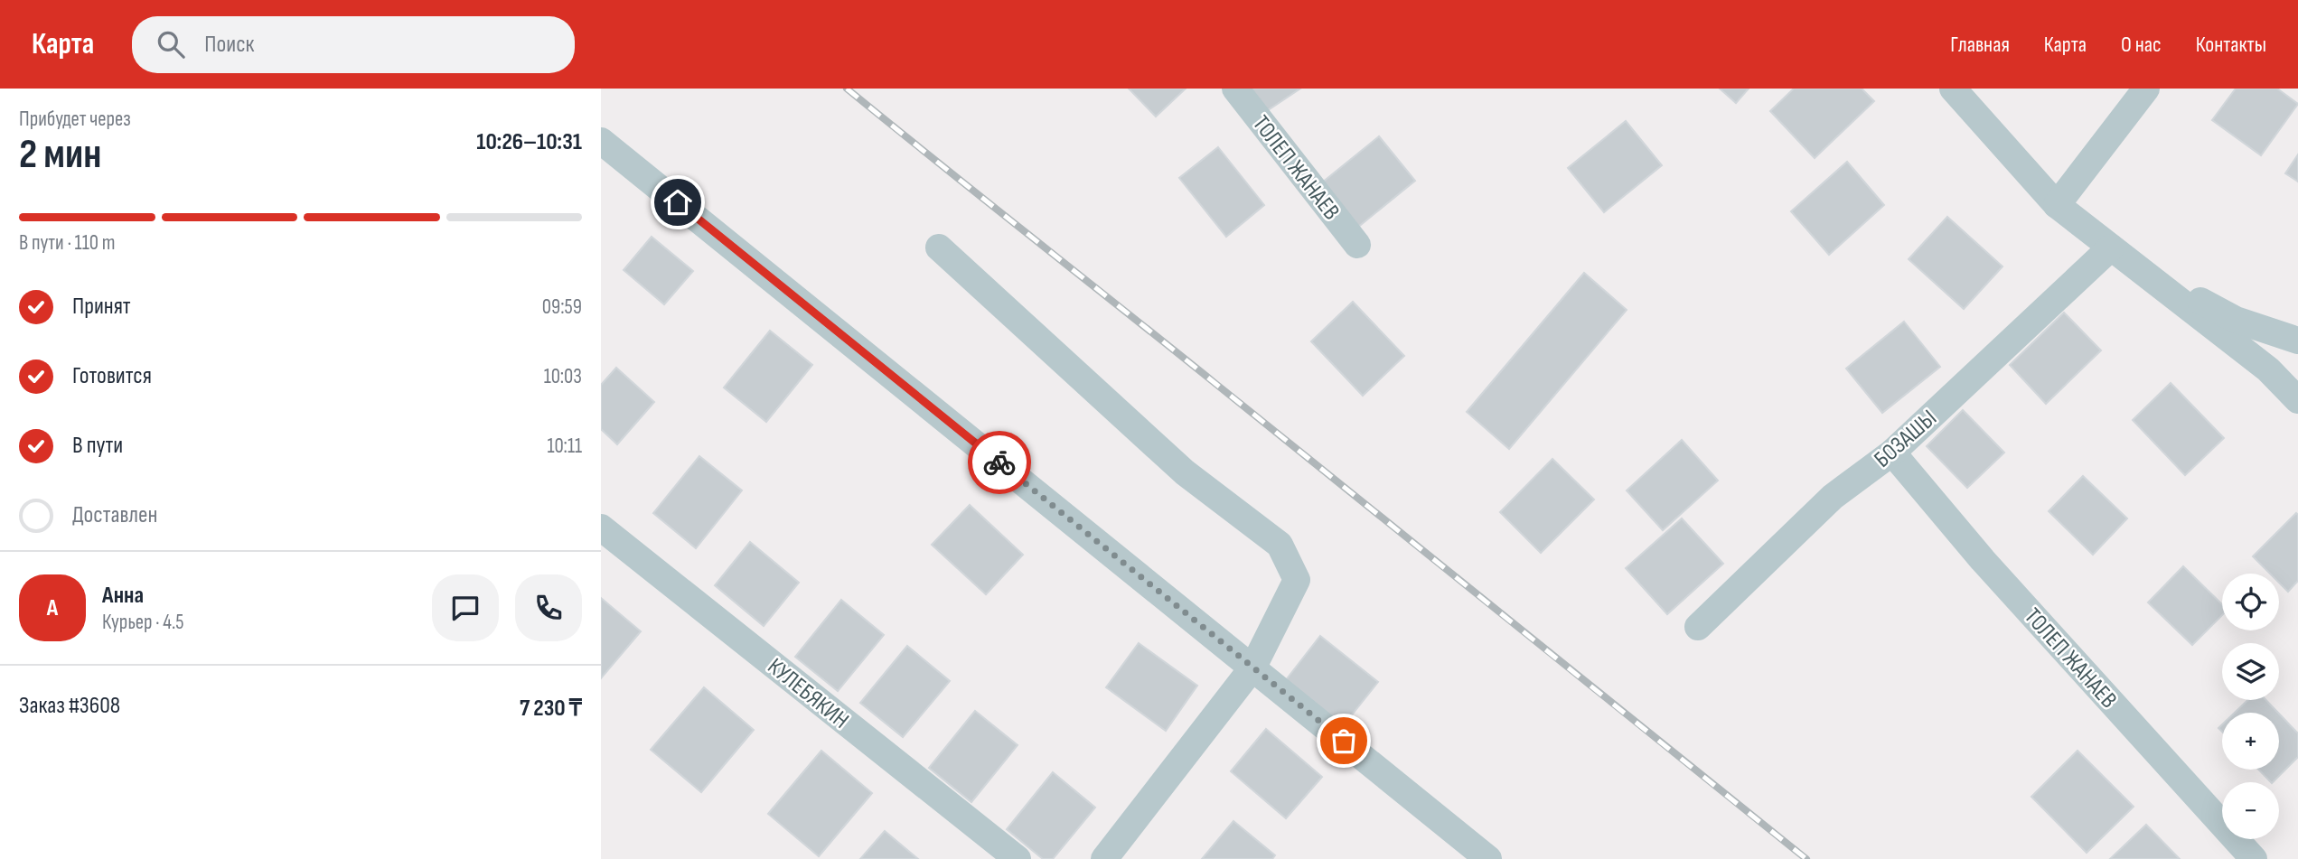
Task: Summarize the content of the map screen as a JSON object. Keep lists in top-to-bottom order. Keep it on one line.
{"streets":{"street":["ТОЛЕП ЖАНАЕВ","БОЗАШЫ","КУЛЕБЯКИН"]},"crossings":[["ТОЛЕП ЖАНАЕВ","БОЗАШЫ"]],"page":{"header":"Карта","search":"Поиск","nav":["Главная","Карта","О нас","Контакты"],"heading":["2 мин","Прибудет через","10:26–10:31"],"panel":["Анна","Курьер · 4.5","Заказ #3608","7 230 ₸"],"bar":"В пути · 110 m","list":[["Принят","09:59"],["Готовится","10:03"],["В пути","10:11"],"Доставлен"],"map_buttons":["+","−"],"round":"А"}}
